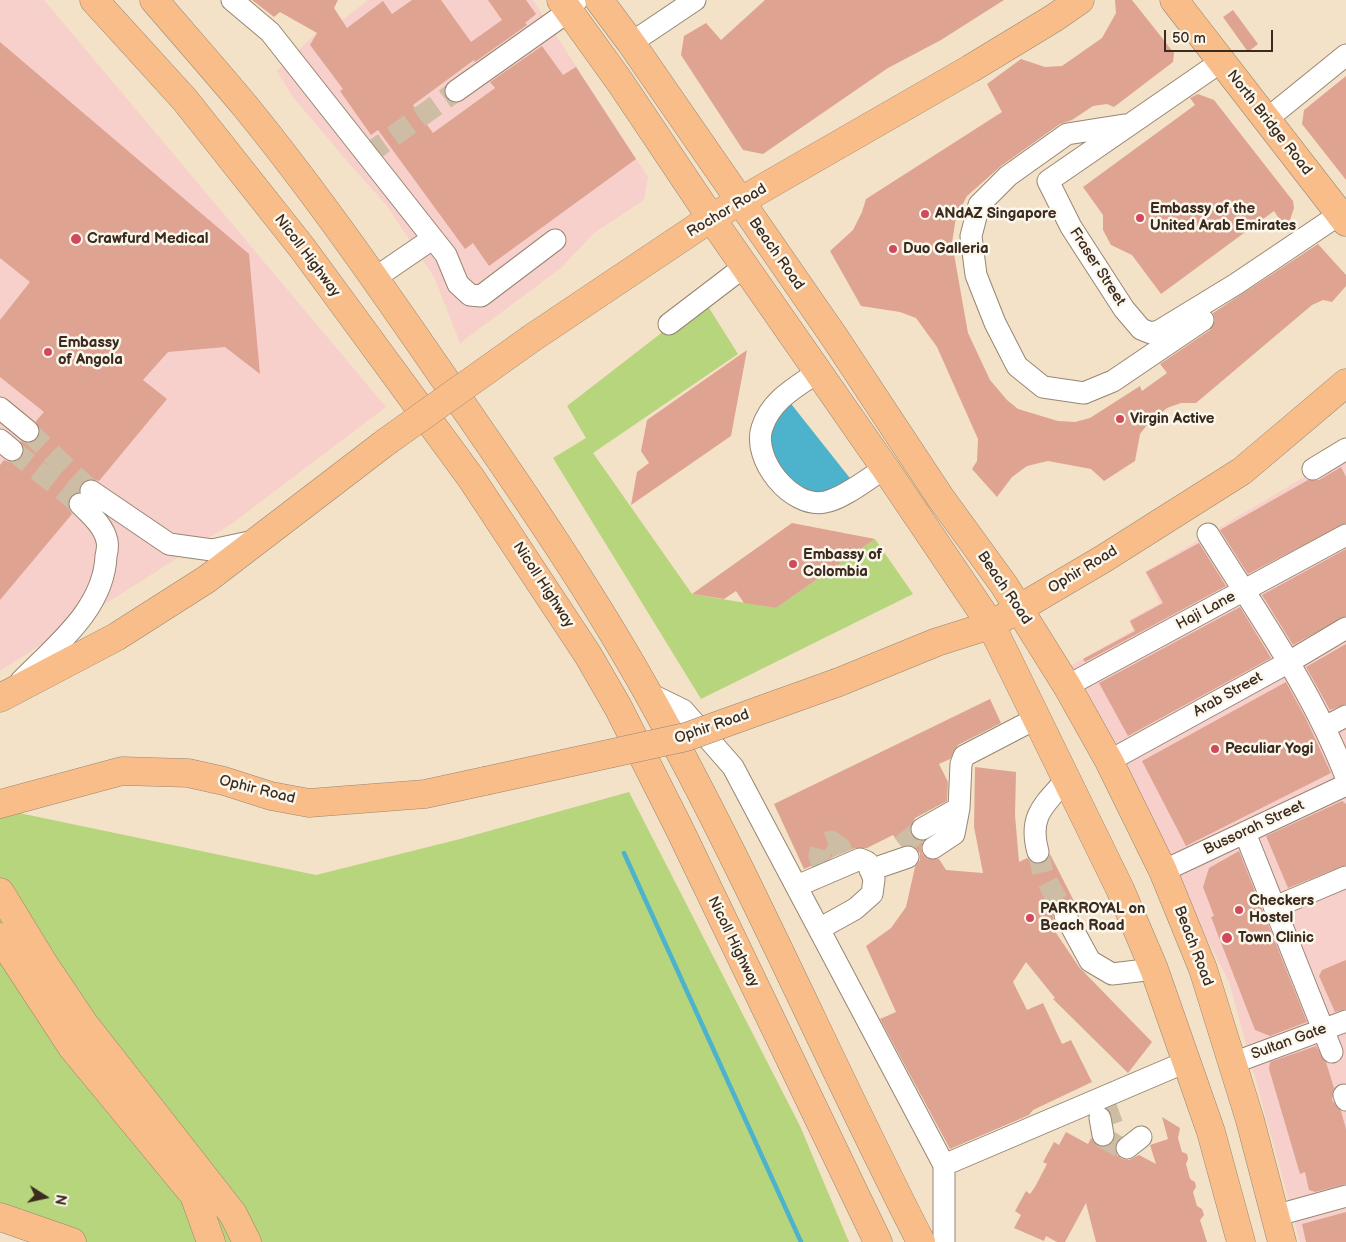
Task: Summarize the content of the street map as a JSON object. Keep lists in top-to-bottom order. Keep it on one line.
{"streets":{"main road":["North Bridge Road","Rochor Road","Beach Road","Nicoll Highway","Ophir Road"],"street":["Fraser Street","Haji Lane","Arab Street","Bussorah Street","Sultan Gate"]},"crossings":[["North Bridge Road","Fraser Street"],["Rochor Road","Beach Road"],["Beach Road","Ophir Road"],["Beach Road","Haji Lane"],["Beach Road","Arab Street"],["Beach Road","Bussorah Street"],["Beach Road","Sultan Gate"]],"places":["ANdAZ Singapore","Embassy of the United Arab Emirates","Crawfurd Medical","Duo Galleria","Embassy of Angola","Virgin Active","Embassy of Colombia","Peculiar Yogi","Checkers Hostel","PARKROYAL on Beach Road","Town Clinic"],"scale_bar":"50 m","north":"right"}
